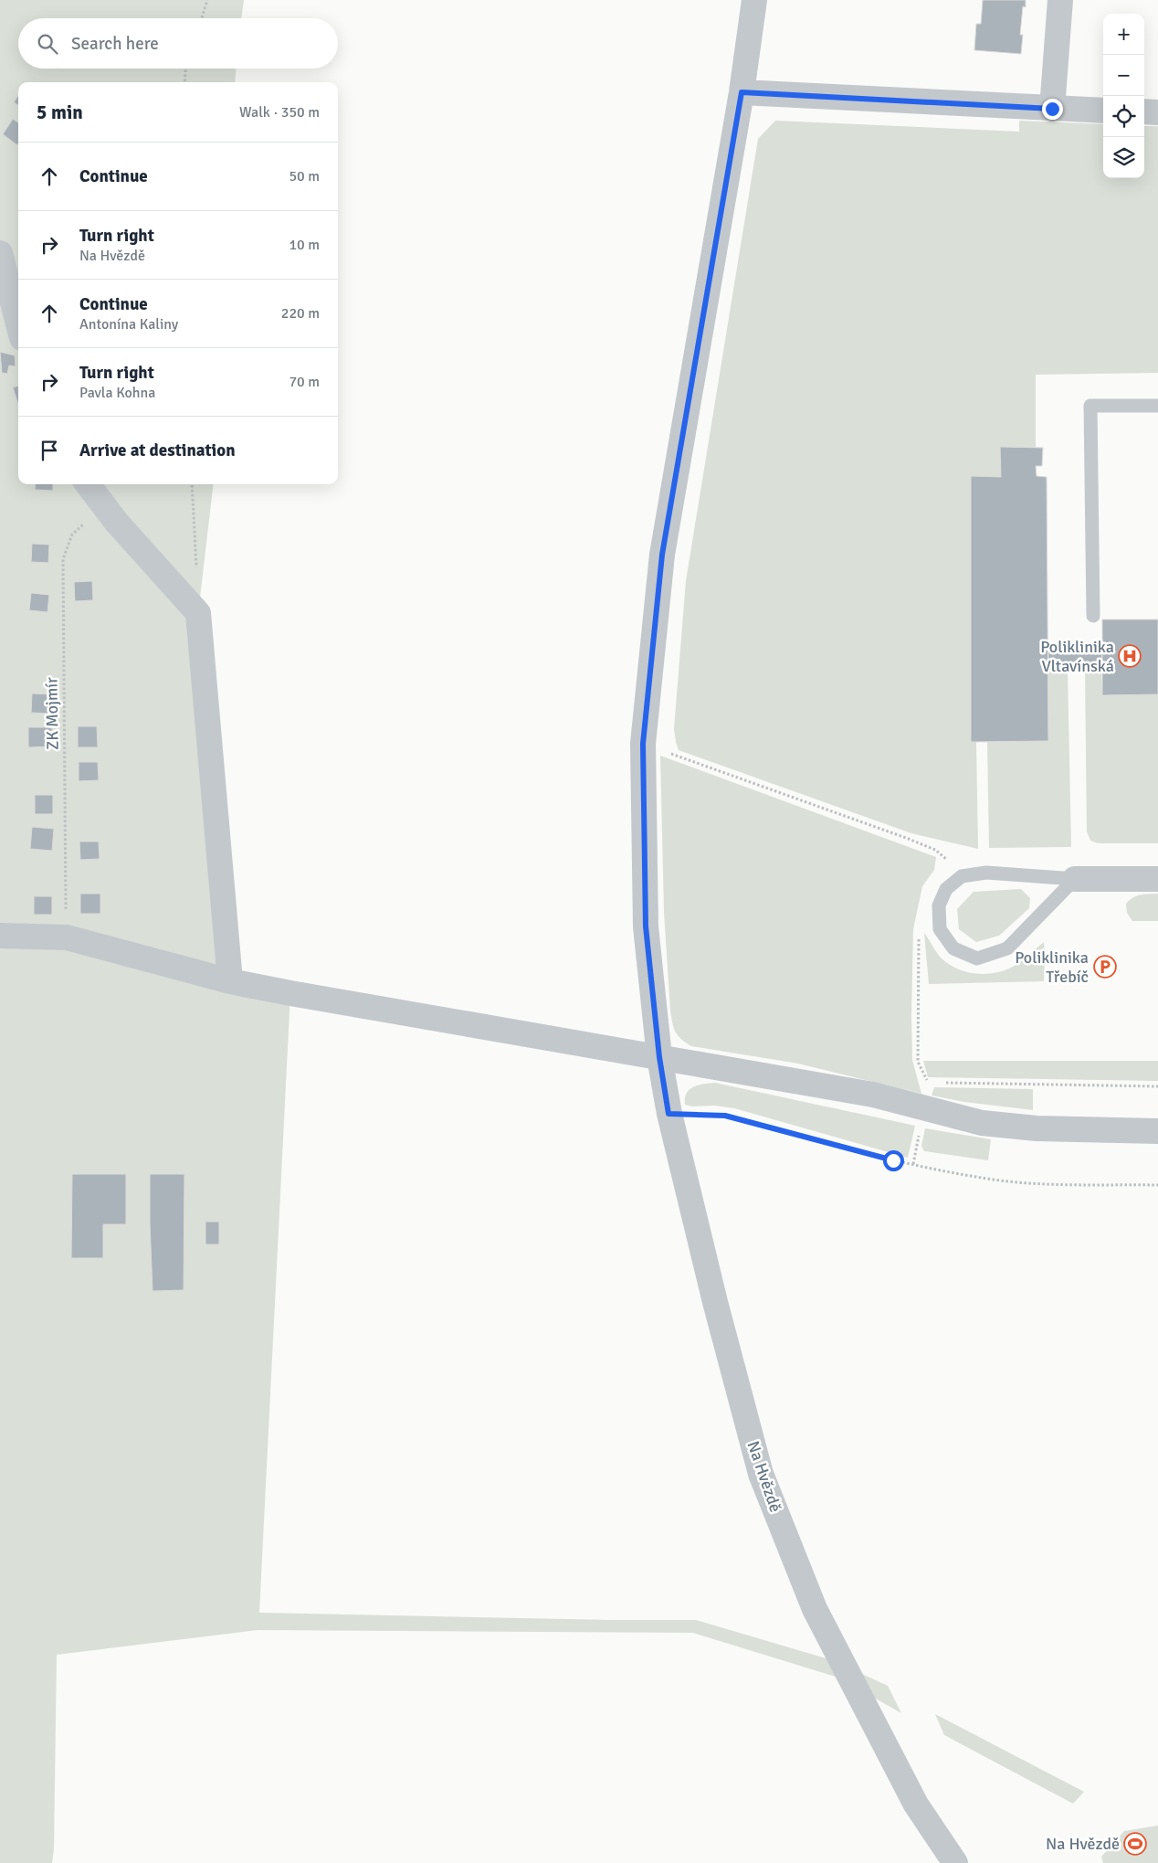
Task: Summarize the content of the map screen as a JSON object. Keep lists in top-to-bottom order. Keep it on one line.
{"streets":{"street":["Na Hvězdě"],"path":["ZK Mojmír"]},"places":{"hospital":["Poliklinika Vltavínská"],"parking":["Poliklinika Třebíč"],"sports":["Na Hvězdě"]},"page":{"map_buttons":["+","−"],"search":"Search here","heading":["5 min","Walk · 350 m"],"list":[["Continue","50 m"],["Turn right","Na Hvězdě","10 m"],["Continue","Antonína Kaliny","220 m"],["Turn right","Pavla Kohna","70 m"],"Arrive at destination"]}}
